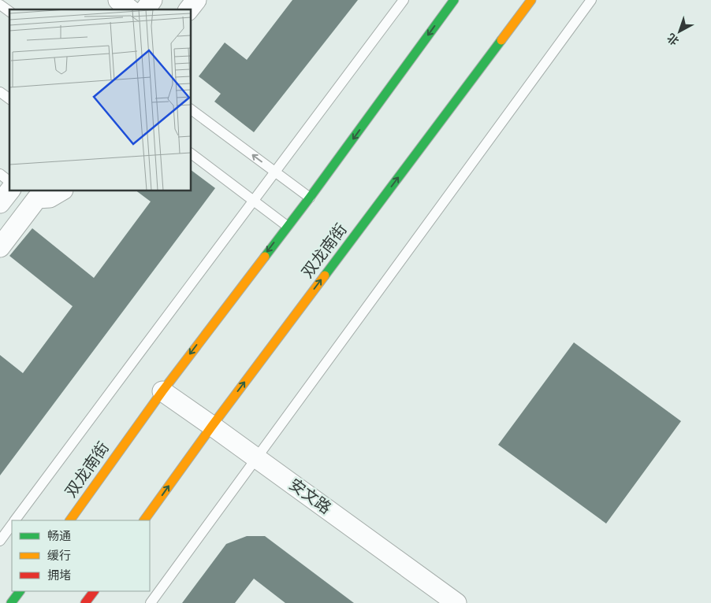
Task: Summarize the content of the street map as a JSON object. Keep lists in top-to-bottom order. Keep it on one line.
{"streets":{"main road":["双龙南街"],"street":["安文路"]},"crossings":[["双龙南街","安文路"]],"legend":["畅通","缓行","拥堵"],"north":"bottom left"}
